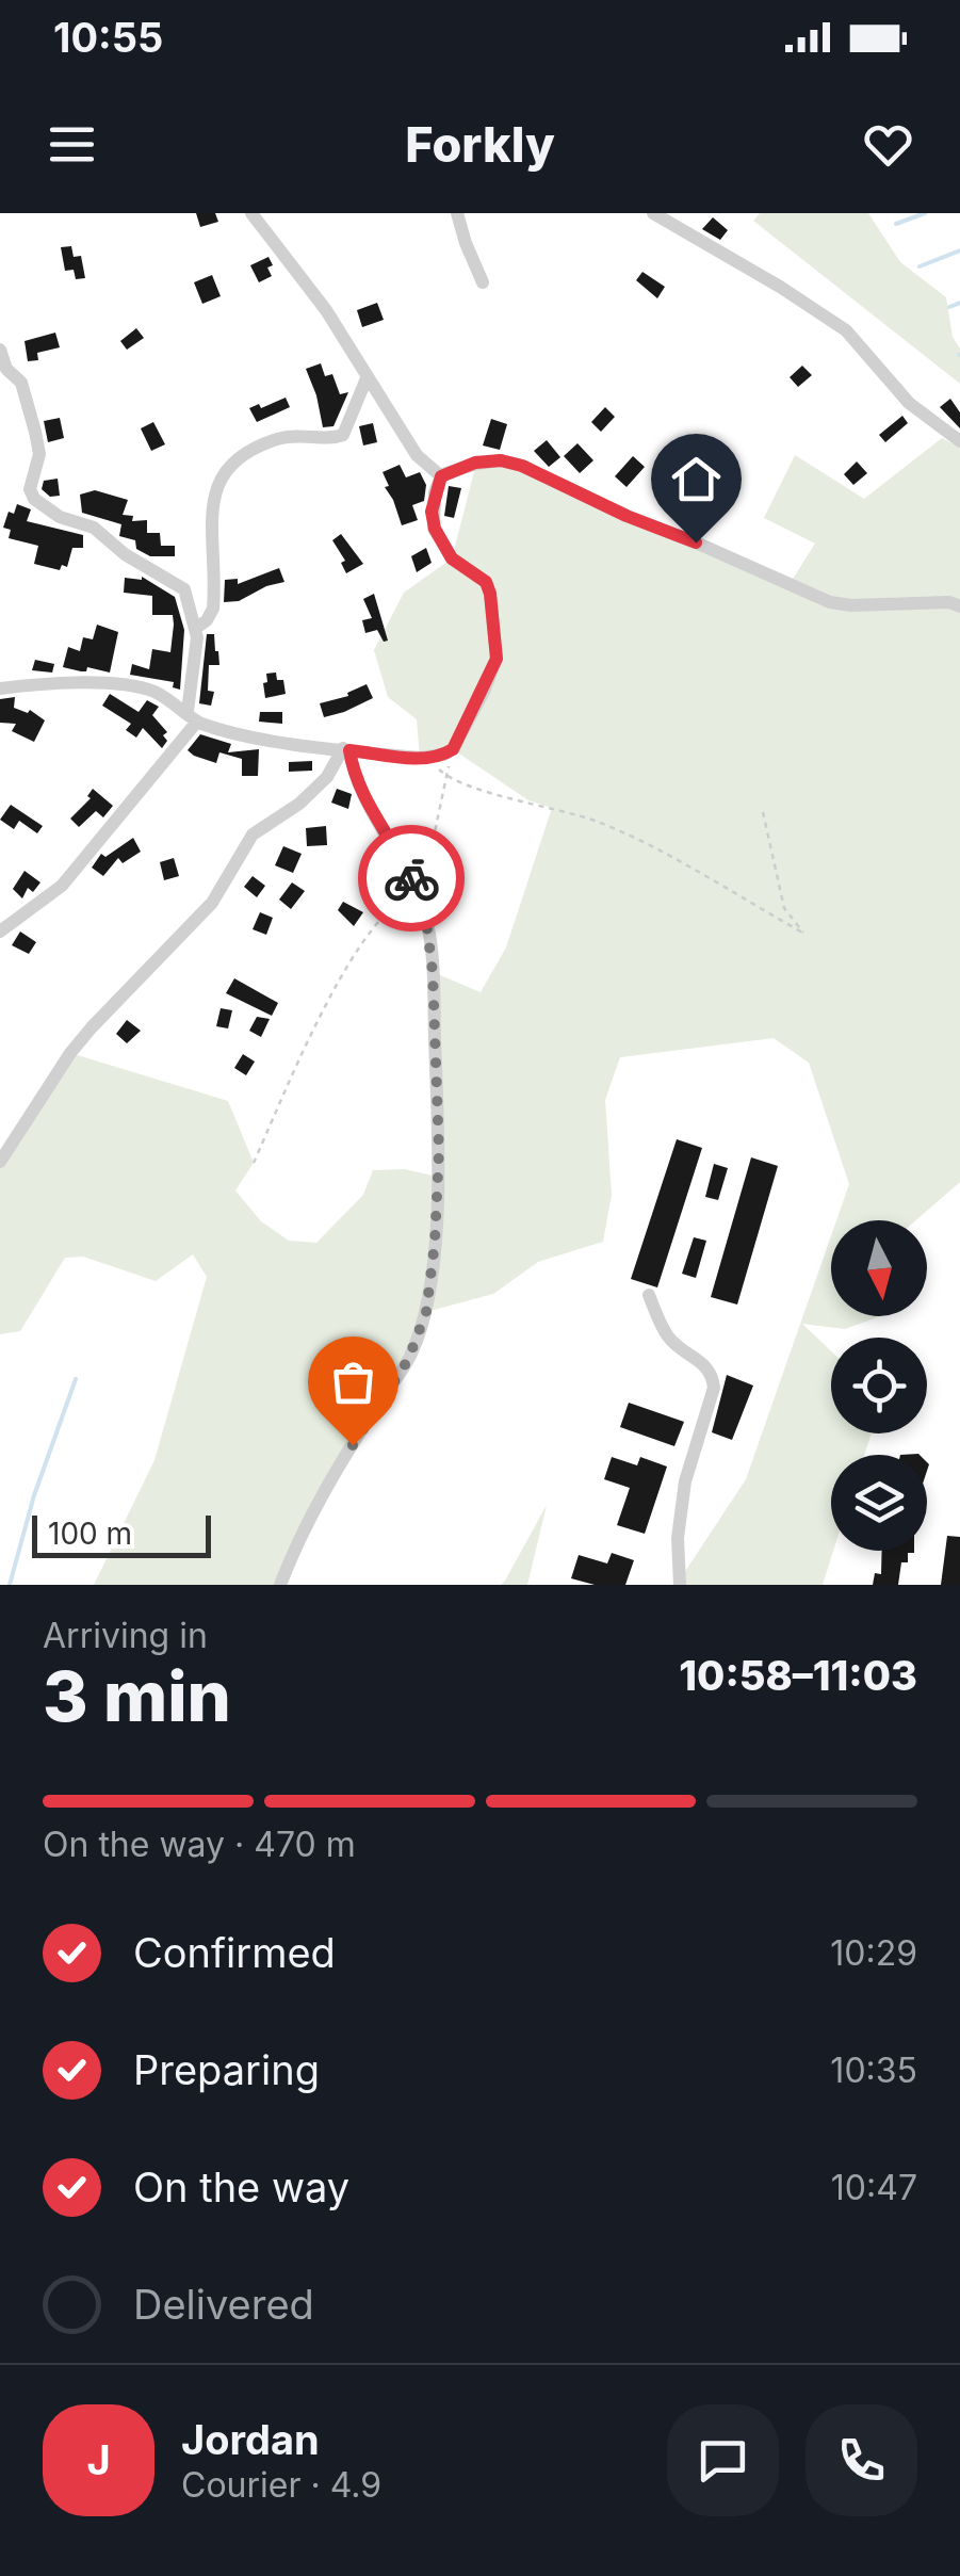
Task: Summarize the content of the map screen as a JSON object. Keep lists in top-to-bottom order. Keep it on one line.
{"scale_bar":"100 m","north":"bottom","page":{"status":"10:55","header":"Forkly","scale":"100 m","heading":["3 min","Arriving in","10:58–11:03"],"panel":["Jordan","Courier · 4.9"],"bar":"On the way · 470 m","list":[["Confirmed","10:29"],["Preparing","10:35"],["On the way","10:47"],"Delivered"],"round":"J"}}
